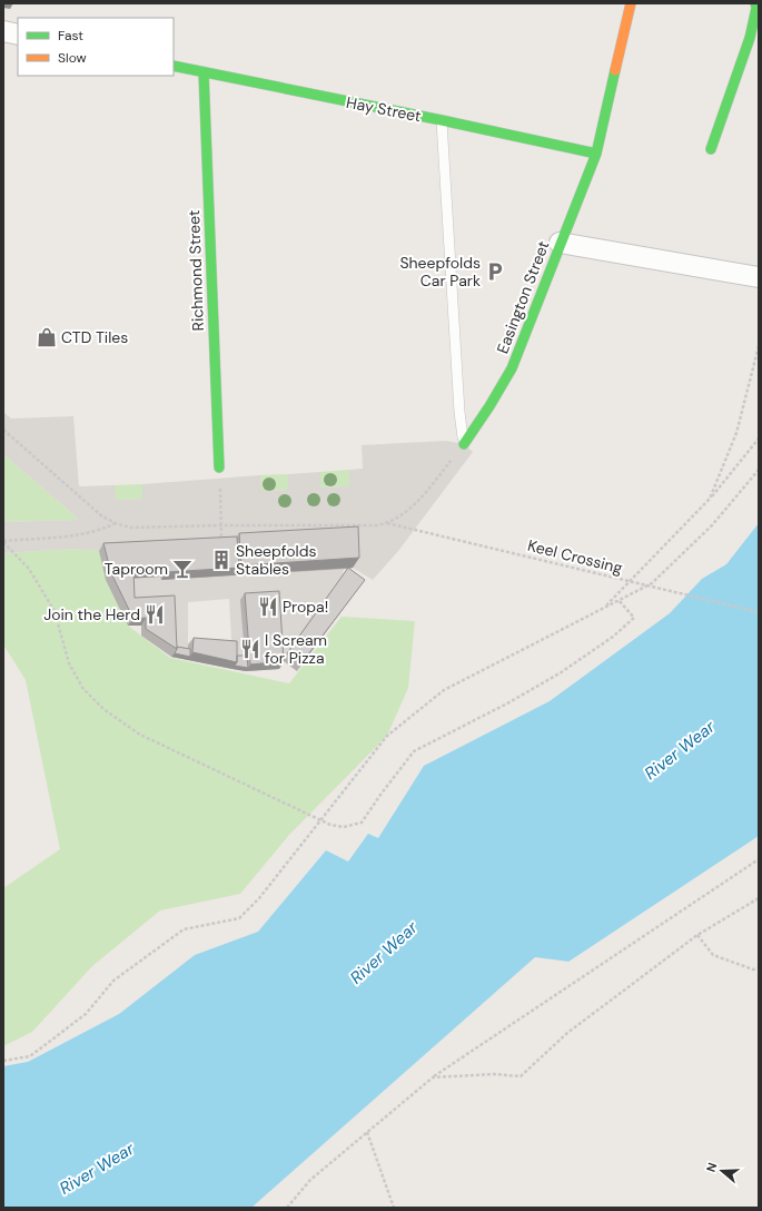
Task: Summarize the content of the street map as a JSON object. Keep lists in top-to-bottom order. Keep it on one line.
{"streets":{"street":["Hay Street","Richmond Street","Easington Street"],"path":["Keel Crossing"]},"crossings":[["Hay Street","Richmond Street"],["Hay Street","Easington Street"]],"water":["River Wear"],"places":{"parking":["Sheepfolds Car Park"],"shop":["CTD Tiles"],"building":["Sheepfolds Stables"],"bar":["Taproom"],"restaurant":["Propa!","Join the Herd","I Scream for Pizza"]},"legend":["Fast","Slow"],"north":"left"}
